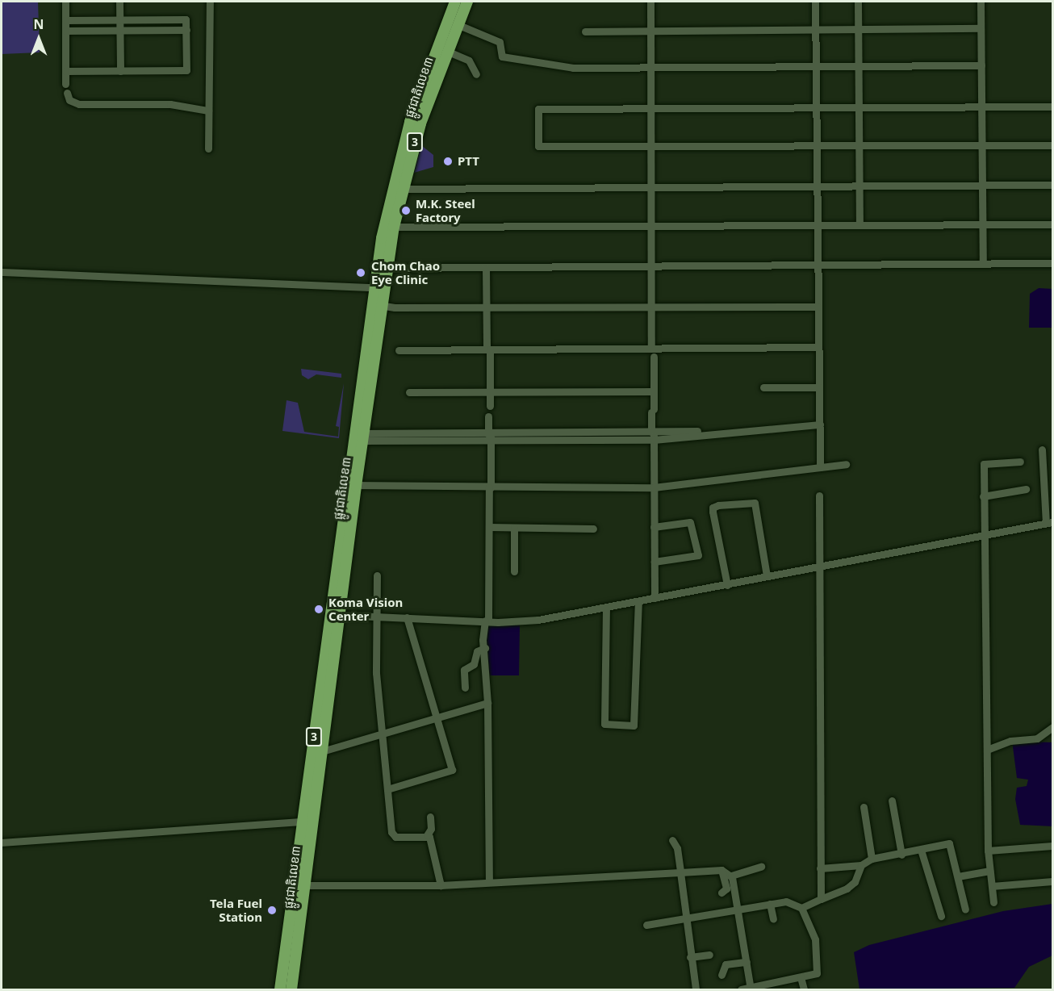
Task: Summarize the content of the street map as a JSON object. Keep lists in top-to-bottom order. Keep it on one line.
{"streets":{"highway":["ផ្លូវជាតិលេខ៣","3"]},"places":["PTT","M.K. Steel Factory","Chom Chao Eye Clinic","Koma Vision Center","Tela Fuel Station"],"north":"top"}
